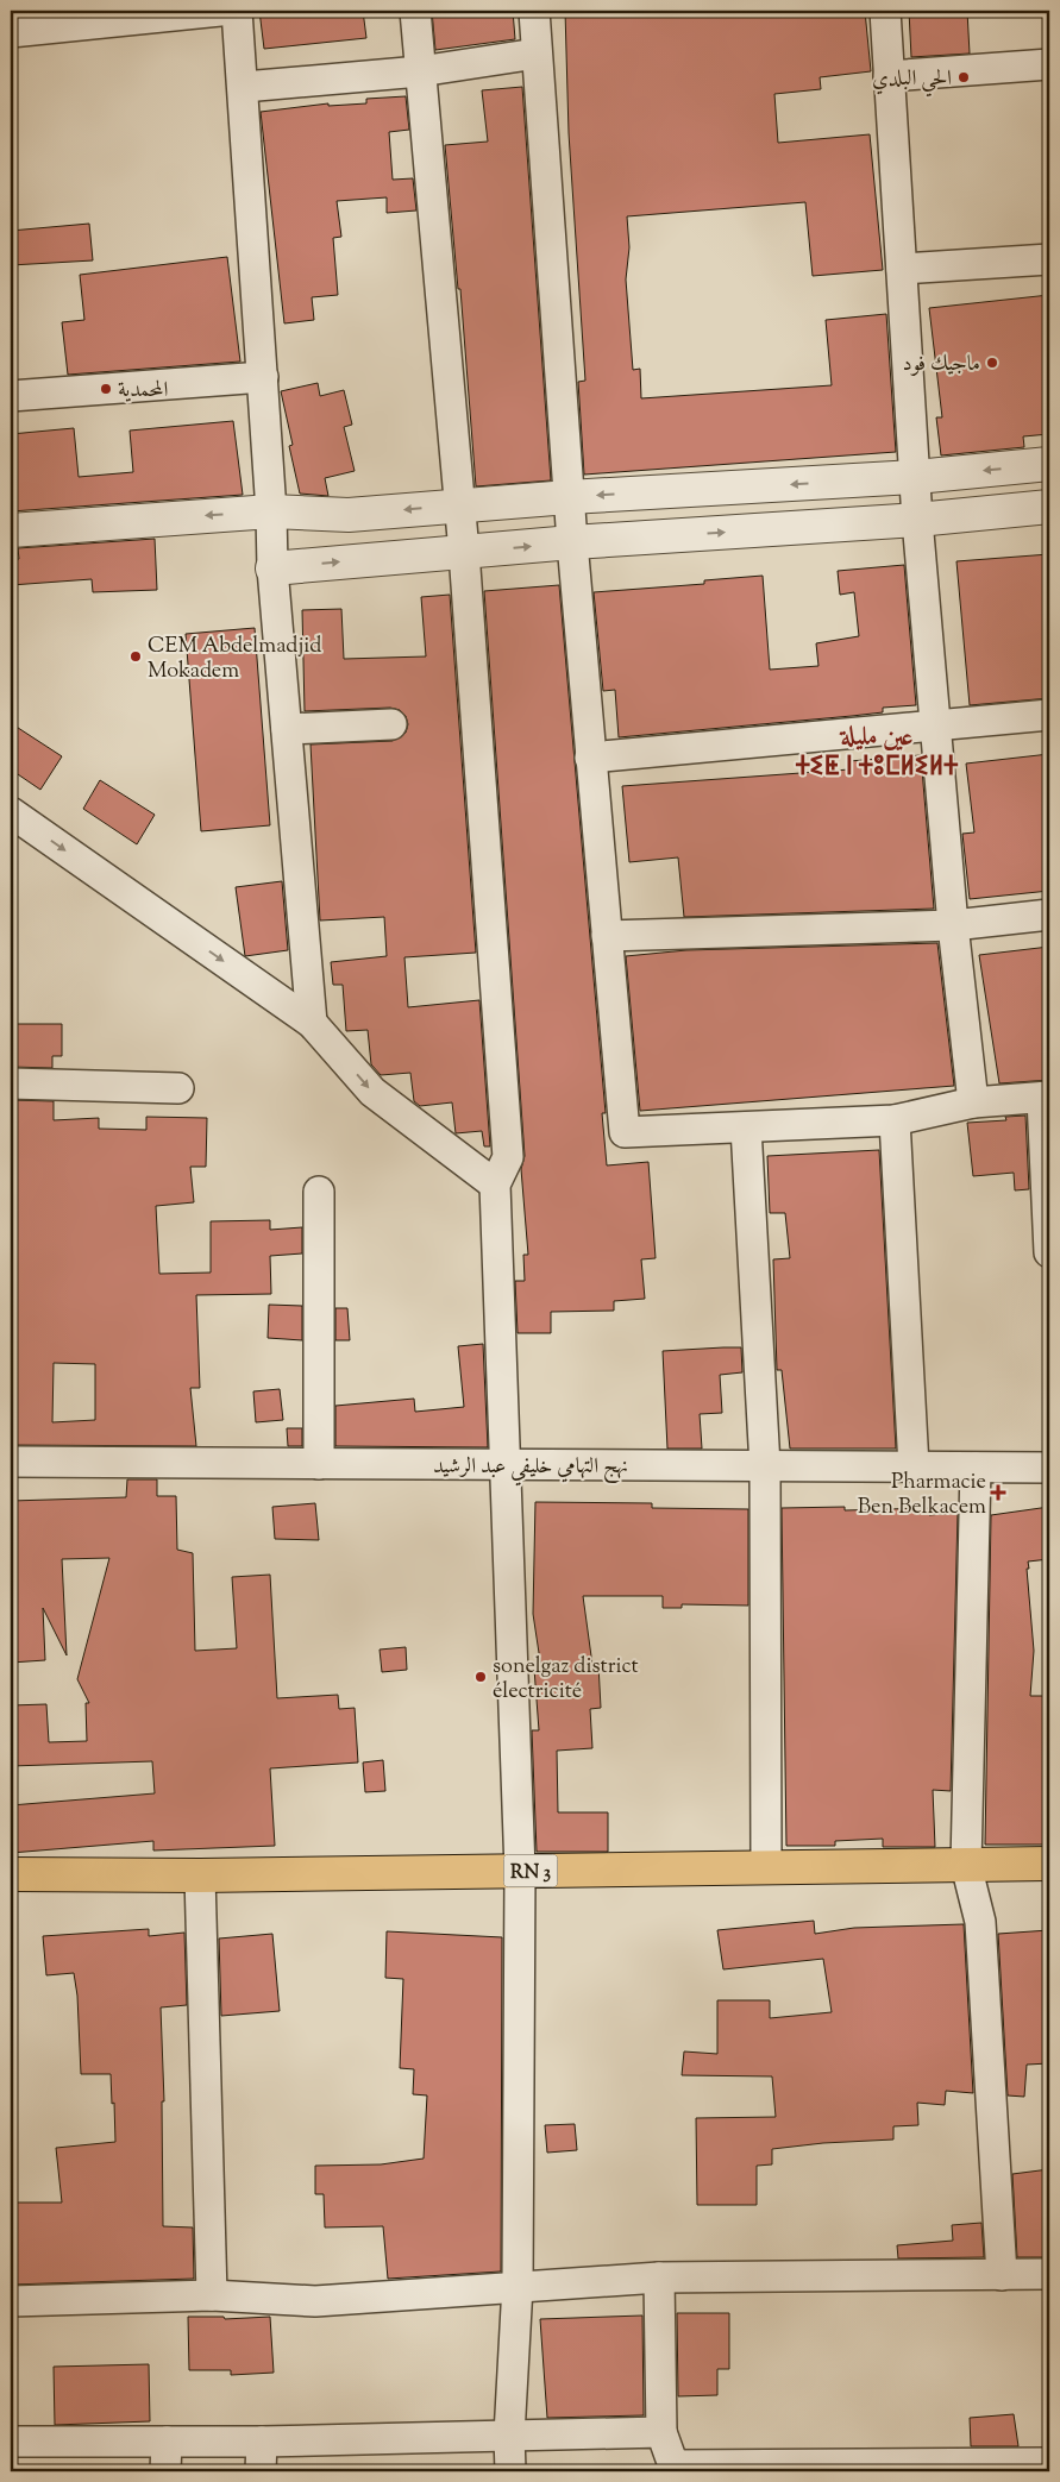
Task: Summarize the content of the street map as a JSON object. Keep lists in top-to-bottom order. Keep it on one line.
{"streets":{"main road":["RN 3"],"street":["نهج التهامي خليفي عبد الرشيد"]},"districts":["عين مليلة ⵜⵉⵟ ⵏ ⵜⵓⵎⵍⵉⵍⵜ"],"places":{"other":["الحي البلدي","ماجيك فود","المحمدية","CEM Abdelmadjid Mokadem","sonelgaz district électricité"],"health":["Pharmacie Ben Belkacem"]}}
